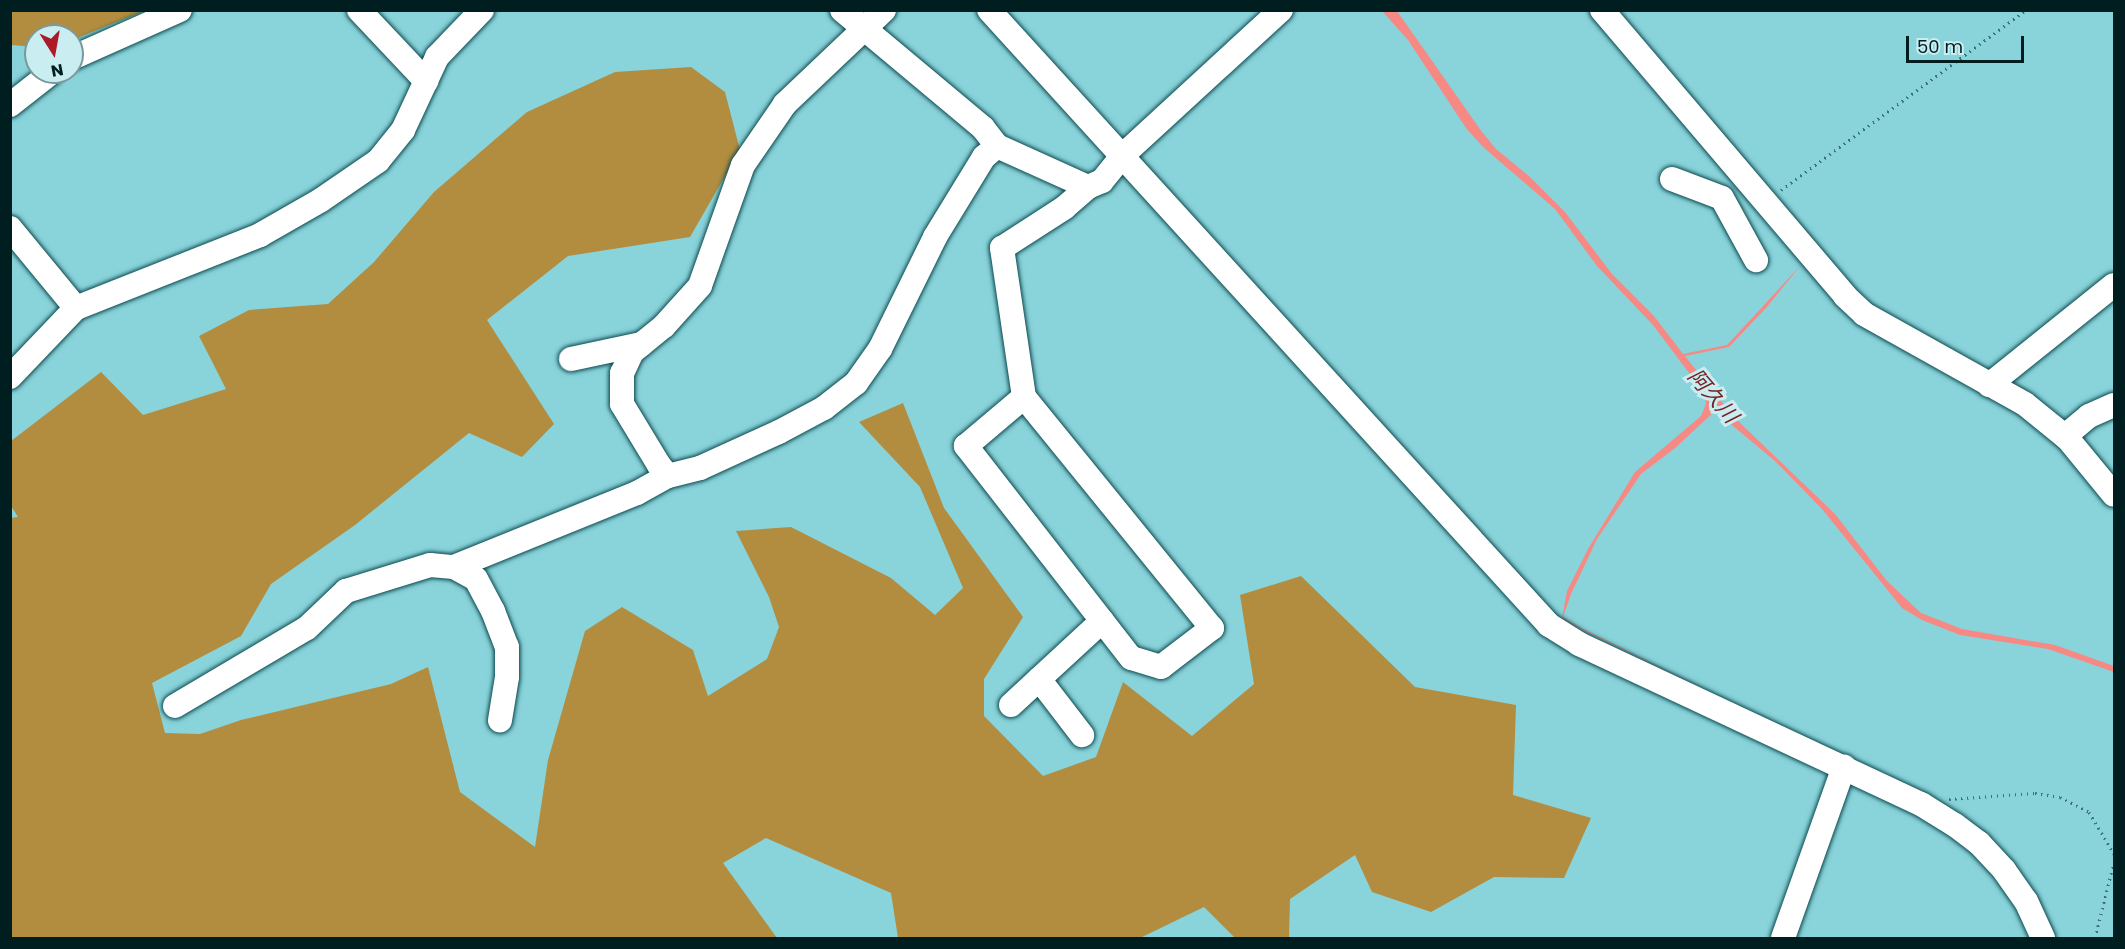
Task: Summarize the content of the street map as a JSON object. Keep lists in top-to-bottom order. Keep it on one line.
{"water":["阿久川"],"scale_bar":"50 m","north":"bottom"}
